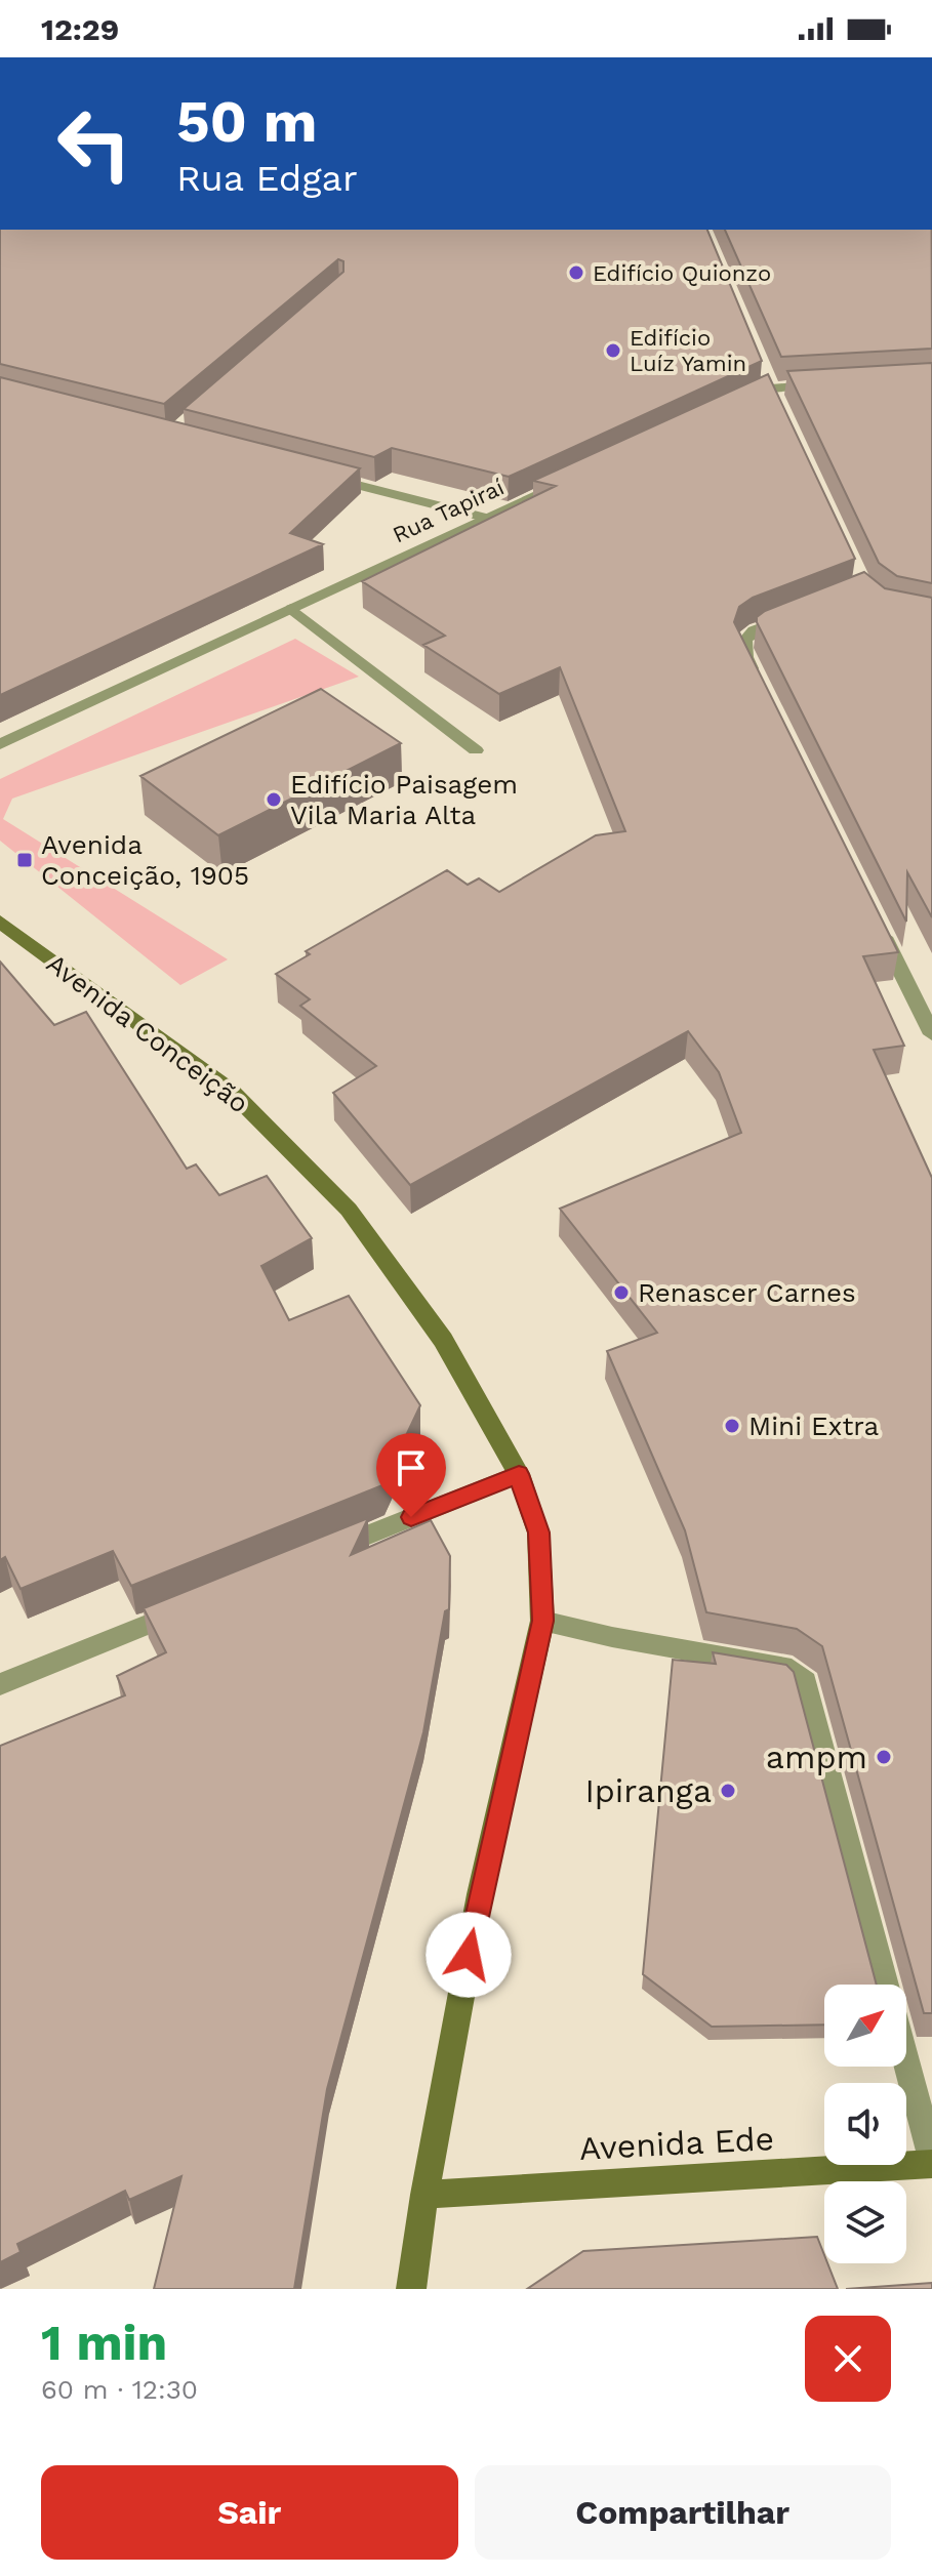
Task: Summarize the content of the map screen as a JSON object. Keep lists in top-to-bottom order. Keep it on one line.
{"streets":{"main road":["Avenida Conceição","Avenida Ede"],"street":["Rua Tapiraí"]},"crossings":[["Avenida Conceição","Avenida Ede"]],"places":{"other":["Edifício Quionzo","Edifício Luíz Yamin","Edifício Paisagem Vila Maria Alta","Renascer Carnes","Mini Extra","ampm","Ipiranga"],"transit":["Avenida Conceição, 1905"]},"north":"top right","page":{"status":"12:29","turn":["50 m","Rua Edgar"],"heading":["1 min","60 m · 12:30"],"buttons":["Sair","Compartilhar"]}}
